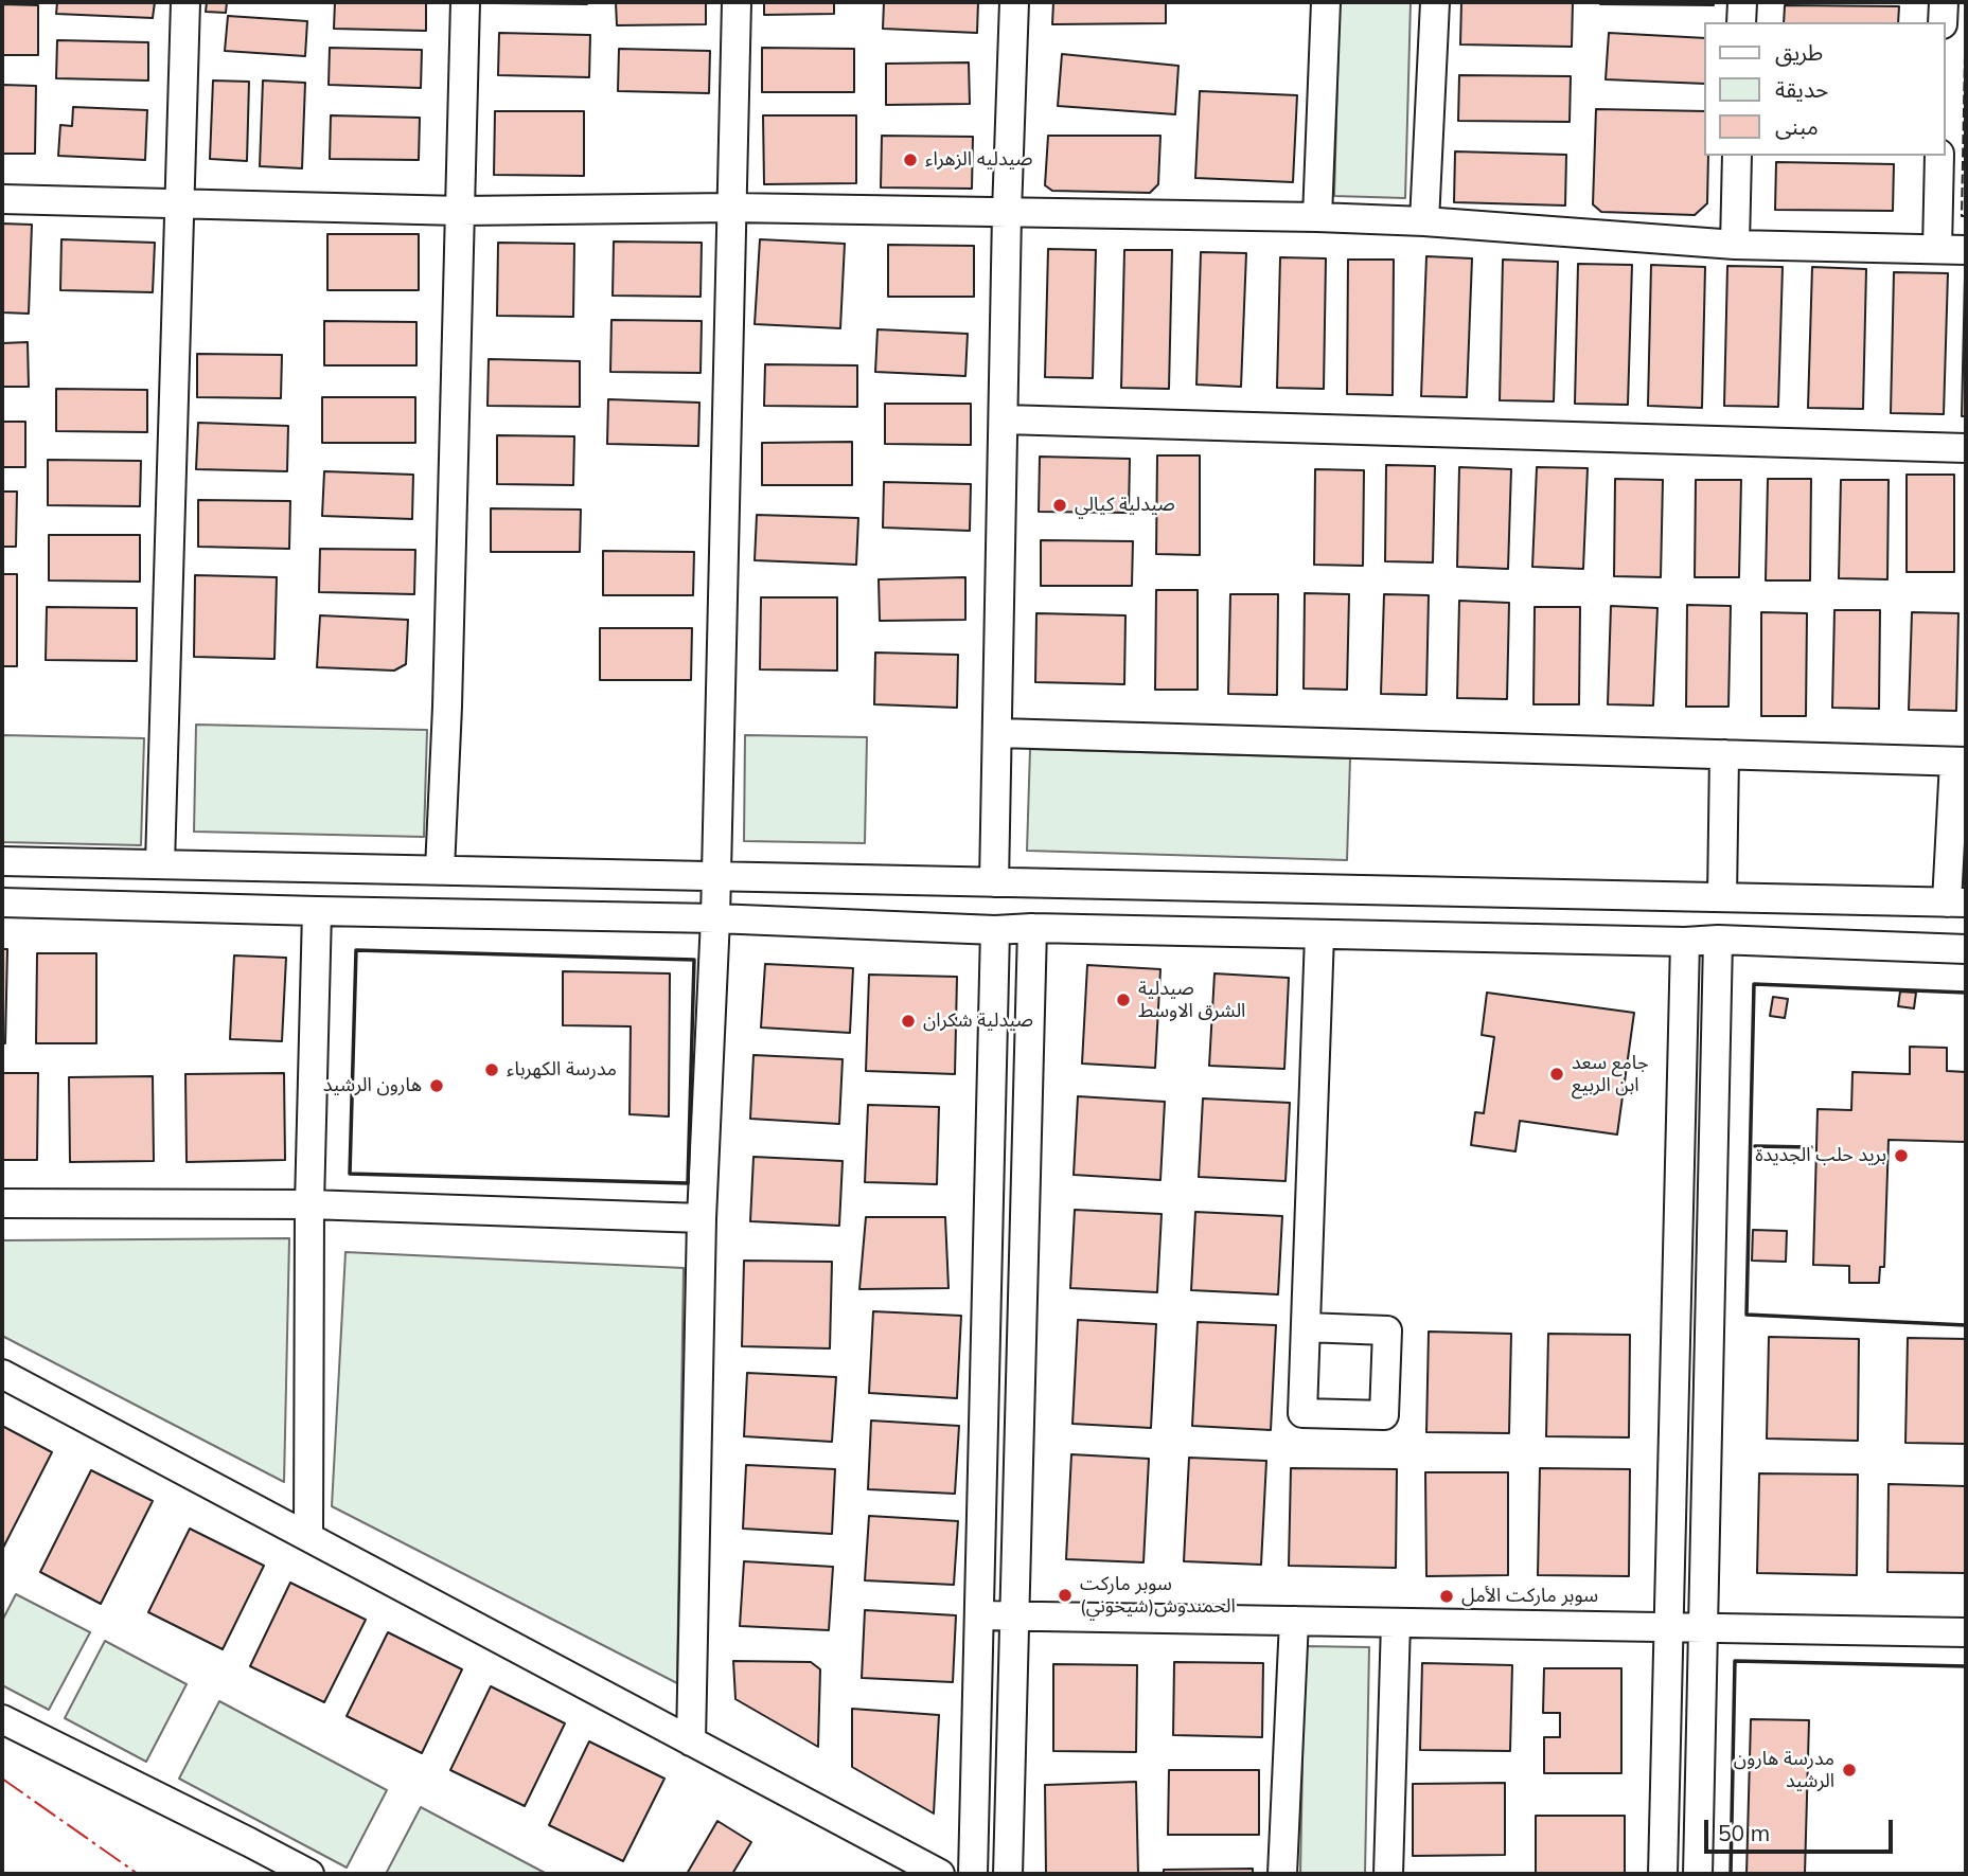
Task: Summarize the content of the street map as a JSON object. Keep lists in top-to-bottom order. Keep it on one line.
{"places":["صيدليه الزهراء","صيدلية كيالي","صيدلية الشرق الاوسط","صيدلية شكران","مدرسة الكهرباء","جامع سعد ابن الربيع","هارون الرشيد","بريد حلب الجديدة","سوبر ماركت الحمندوش(شيخوني)","سوبر ماركت الأمل","مدرسة هارون الرشيد"],"legend":["طريق","حديقة","مبنى"],"scale_bar":"50 m"}
